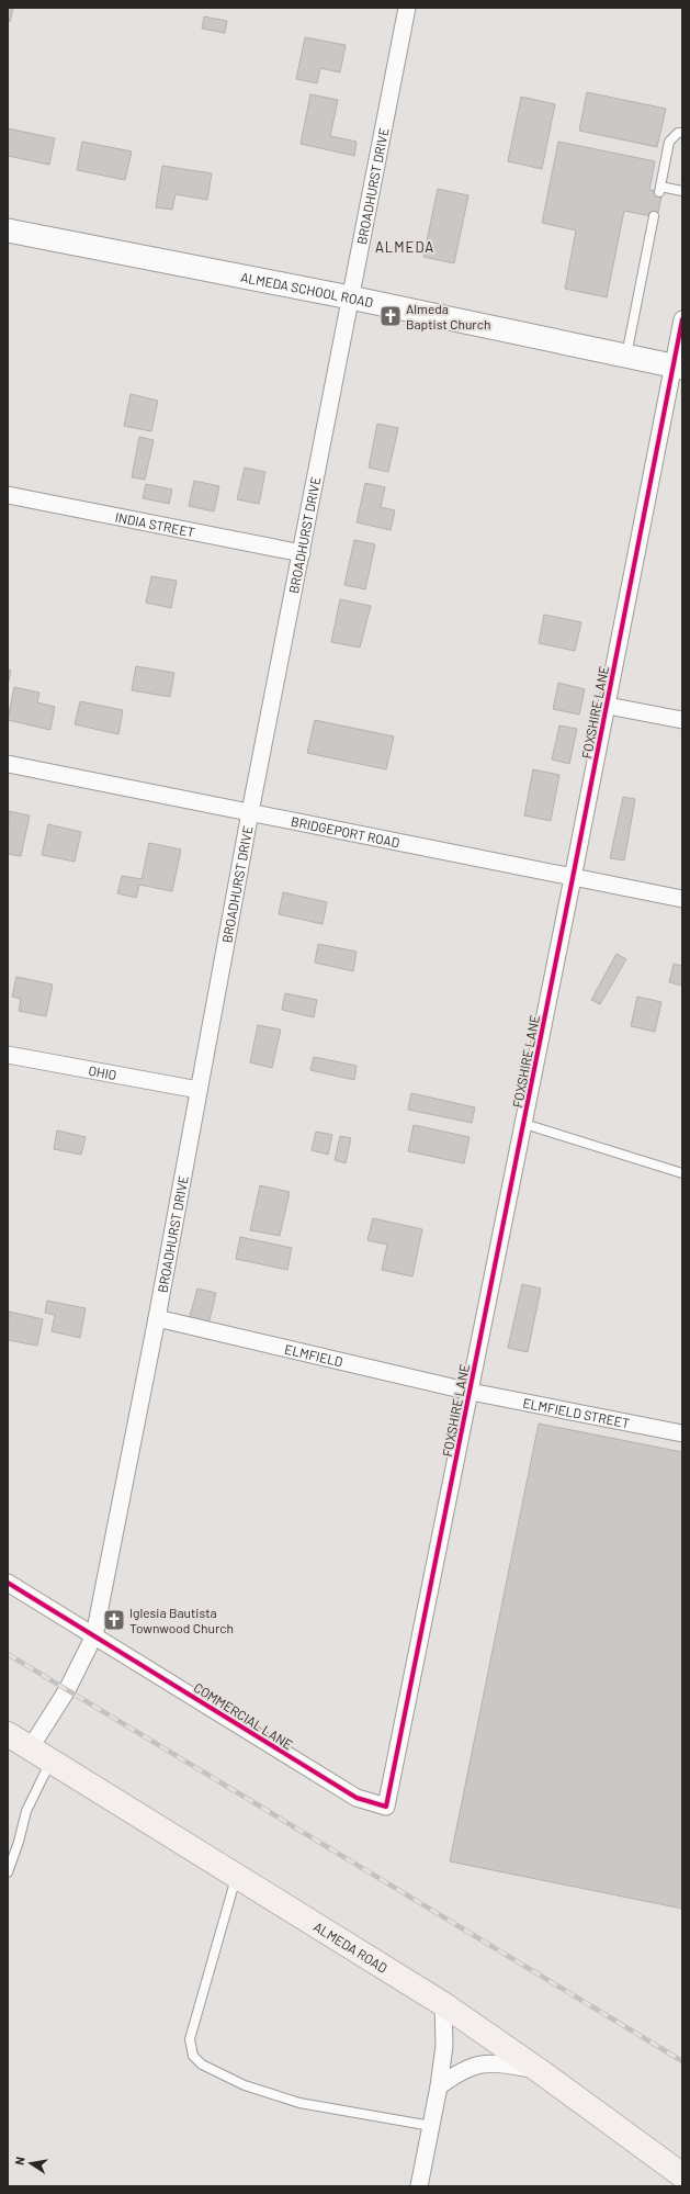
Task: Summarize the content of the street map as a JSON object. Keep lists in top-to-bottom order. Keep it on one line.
{"streets":{"main road":["ALMEDA ROAD"],"street":["BROADHURST DRIVE","ALMEDA SCHOOL ROAD","INDIA STREET","FOXSHIRE LANE","BRIDGEPORT ROAD","OHIO","ELMFIELD","ELMFIELD STREET","COMMERCIAL LANE"]},"crossings":[["BROADHURST DRIVE","ALMEDA SCHOOL ROAD"],["BROADHURST DRIVE","INDIA STREET"],["BROADHURST DRIVE","BRIDGEPORT ROAD"],["BROADHURST DRIVE","OHIO"],["BROADHURST DRIVE","ELMFIELD"],["BROADHURST DRIVE","COMMERCIAL LANE"],["BROADHURST DRIVE","ALMEDA ROAD"],["ALMEDA SCHOOL ROAD","FOXSHIRE LANE"],["FOXSHIRE LANE","BRIDGEPORT ROAD"],["FOXSHIRE LANE","ELMFIELD"],["FOXSHIRE LANE","ELMFIELD STREET"],["FOXSHIRE LANE","COMMERCIAL LANE"],["ELMFIELD","ELMFIELD STREET"]],"districts":["ALMEDA"],"places":{"church":["Almeda Baptist Church","Iglesia Bautista Townwood Church"]},"north":"left"}
